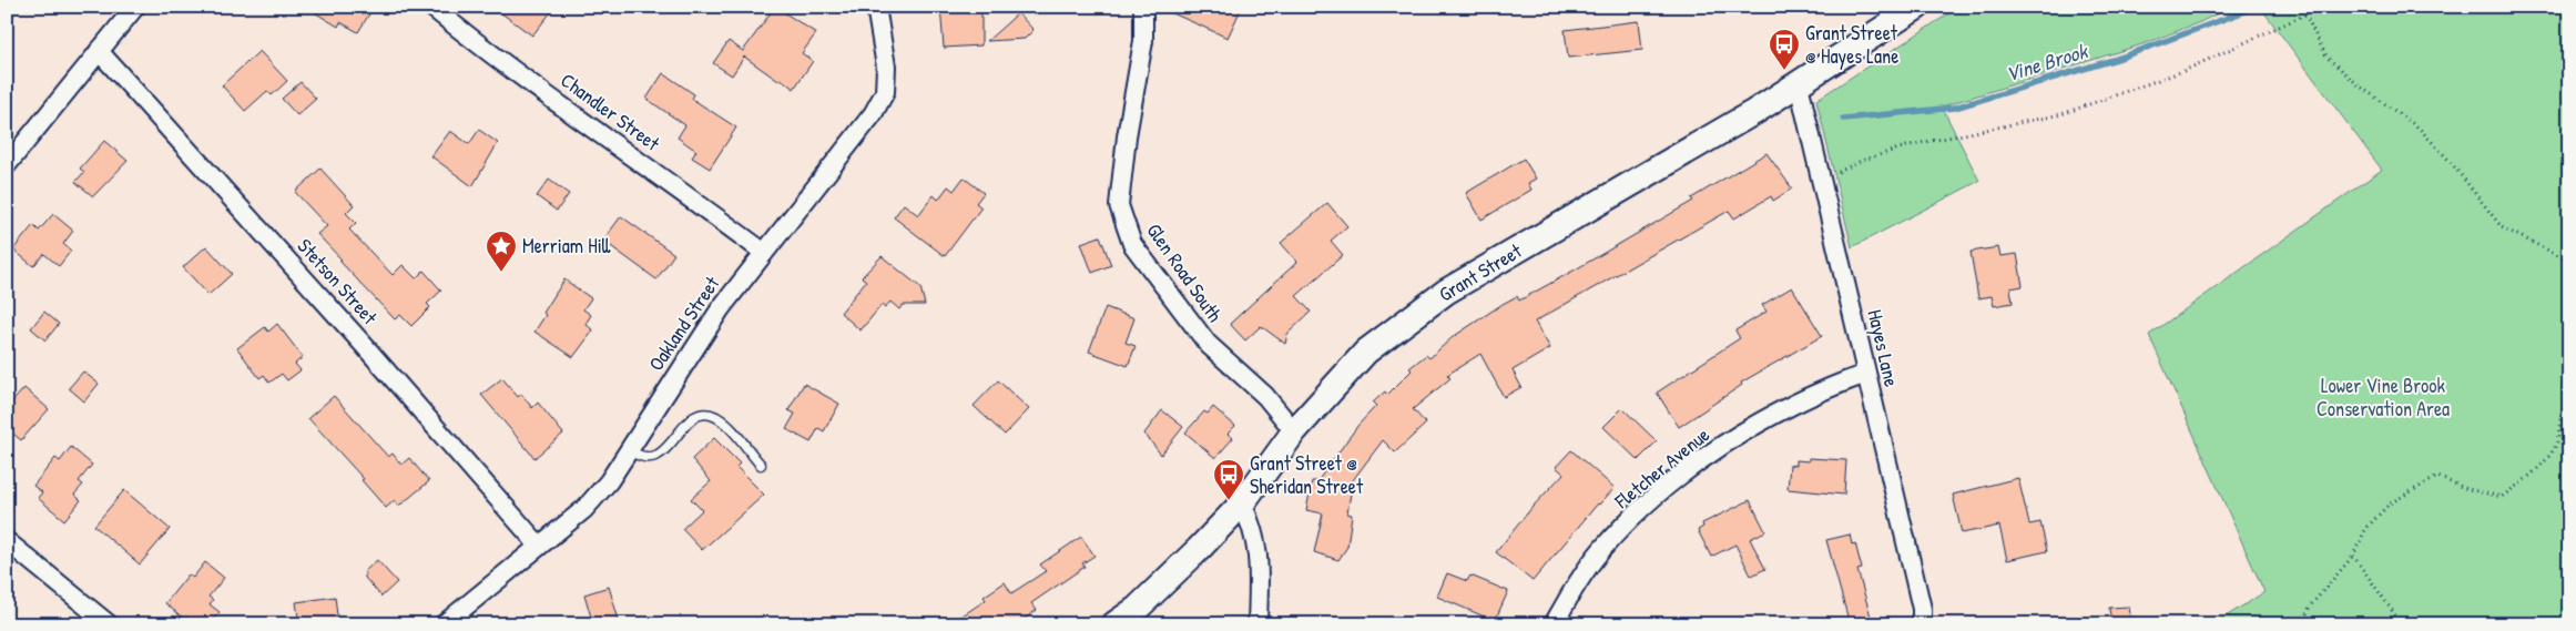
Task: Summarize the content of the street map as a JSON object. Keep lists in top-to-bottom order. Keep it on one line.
{"streets":{"street":["Chandler Street","Glen Road South","Grant Street","Stetson Street","Oakland Street","Hayes Lane","Fletcher Avenue"]},"crossings":[["Chandler Street","Oakland Street"],["Glen Road South","Grant Street"],["Grant Street","Hayes Lane"],["Stetson Street","Oakland Street"],["Hayes Lane","Fletcher Avenue"]],"water":["Vine Brook"],"parks":["Lower Vine Brook Conservation Area"],"places":{"bus stop":["Grant Street @ Hayes Lane","Grant Street @ Sheridan Street"],"place":["Merriam Hill"]}}
